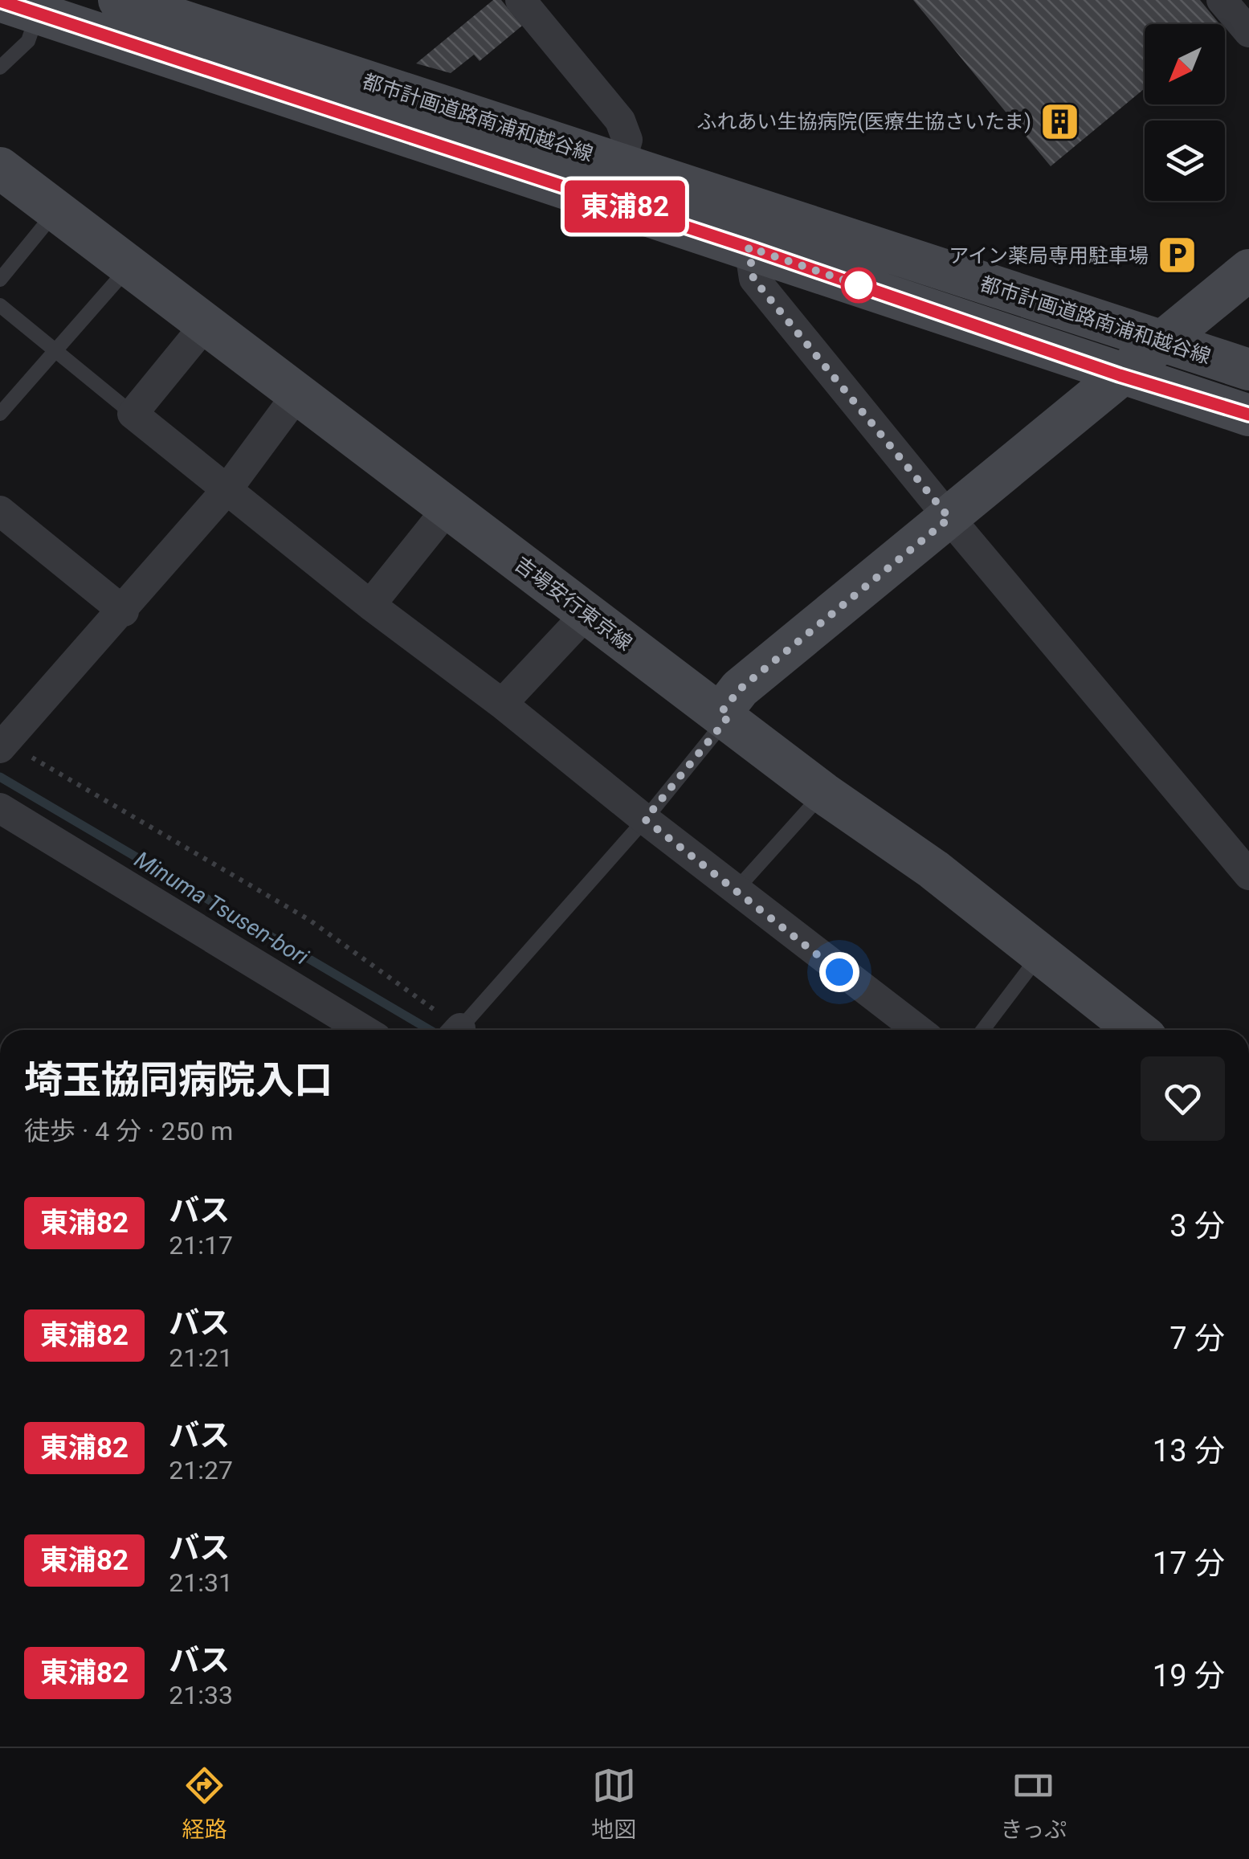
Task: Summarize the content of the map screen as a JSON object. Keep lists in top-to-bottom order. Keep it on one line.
{"streets":{"street":["都市計画道路南浦和越谷線","吉場安行東京線"]},"water":["Minuma Tsusen-bori"],"places":{"building":["ふれあい生協病院(医療生協さいたま)"],"parking":["アイン薬局専用駐車場"]},"lines":["bus line 東浦82"],"north":"bottom left","page":{"on_map":"東浦82","heading":["埼玉協同病院入口","徒歩 · 4 分 · 250 m"],"list":[{"mark":"東浦82","name":"バス","note":"21:17","value":"3 分"},{"mark":"東浦82","name":"バス","note":"21:21","value":"7 分"},{"mark":"東浦82","name":"バス","note":"21:27","value":"13 分"},{"mark":"東浦82","name":"バス","note":"21:31","value":"17 分"},{"mark":"東浦82","name":"バス","note":"21:33","value":"19 分"}],"tabs":["経路","地図","きっぷ"]}}
